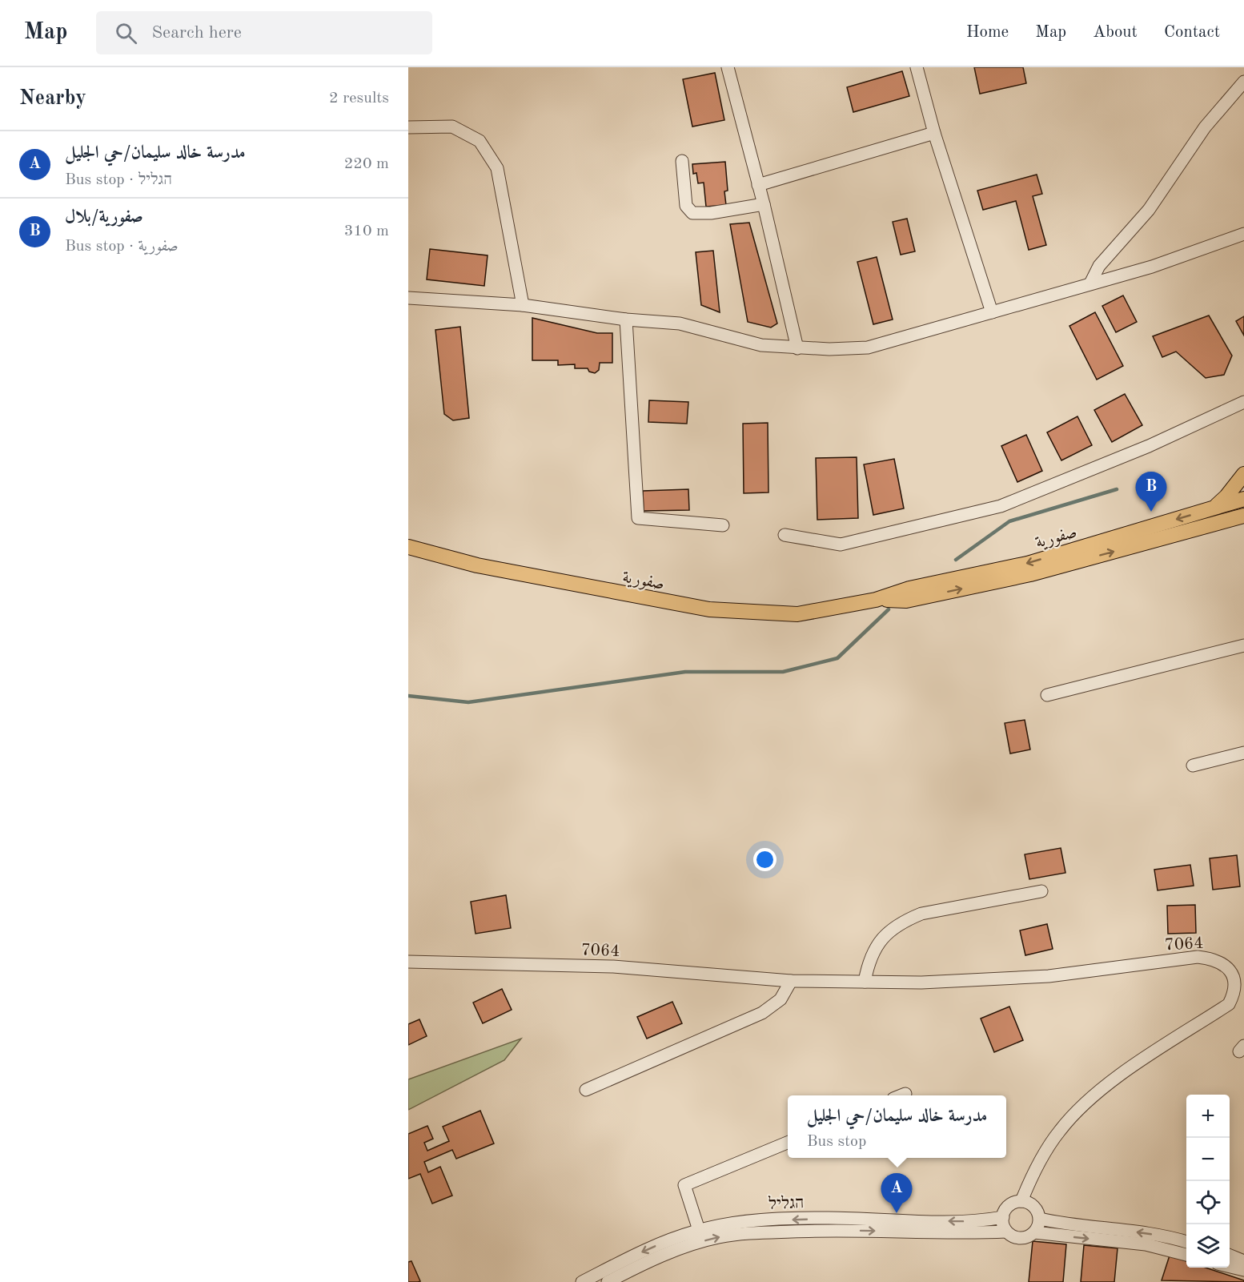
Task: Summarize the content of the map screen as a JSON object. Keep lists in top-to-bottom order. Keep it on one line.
{"streets":{"main road":["صفورية"],"street":["7064","הגליל"]},"crossings":[["7064","הגליל"]],"page":{"header":"Map","search":"Search here","nav":["Home","Map","About","Contact"],"heading":["Nearby","2 results"],"list":[{"mark":"A","name":"مدرسة خالد سليمان/حي الجليل","note":"Bus stop · הגליל","value":"220 m"},{"mark":"B","name":"صفورية/بلال","note":"Bus stop · صفورية","value":"310 m"}],"pins":["B","A"],"map_buttons":["+","−"],"popup":["مدرسة خالد سليمان/حي الجليل","Bus stop"]}}
